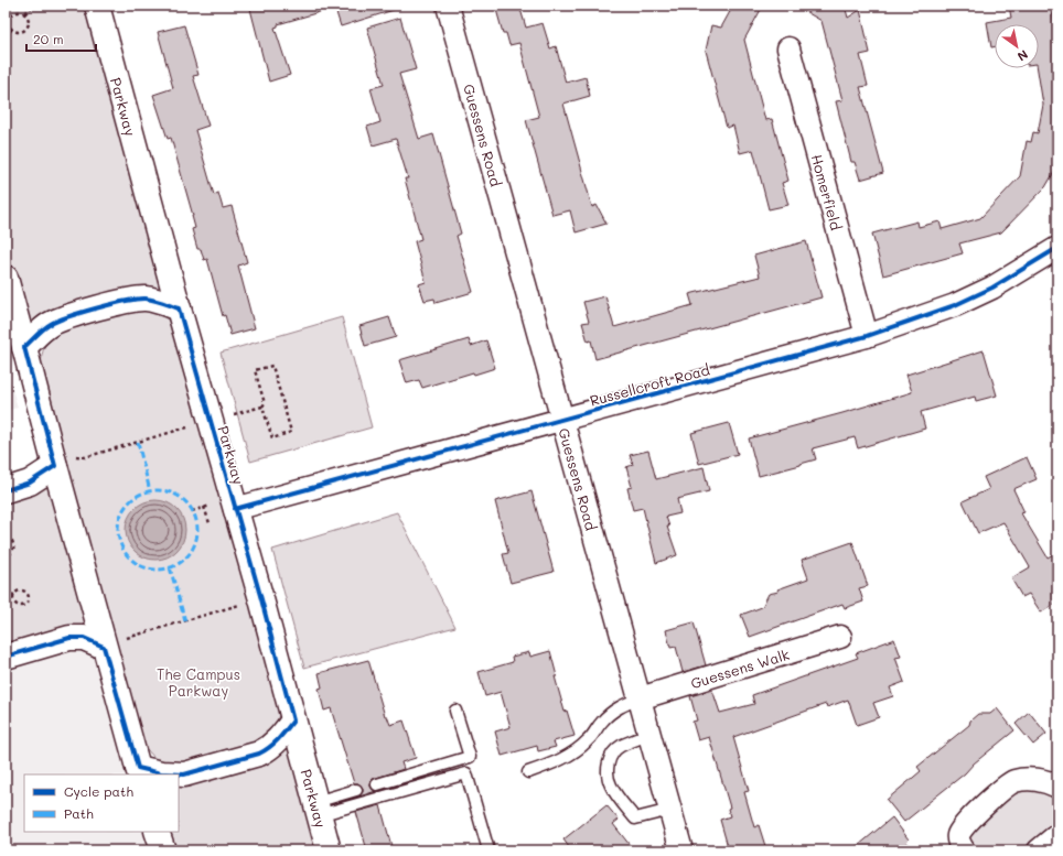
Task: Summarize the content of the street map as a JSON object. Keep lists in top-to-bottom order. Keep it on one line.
{"streets":{"street":["Parkway","Guessens Road","Homerfield","Russellcroft Road","Guessens Walk"]},"crossings":[["Parkway","Russellcroft Road"],["Guessens Road","Russellcroft Road"],["Guessens Road","Guessens Walk"],["Homerfield","Russellcroft Road"]],"parks":["The Campus Parkway"],"legend":["Cycle path","Path"],"scale_bar":"20 m","north":"bottom right"}
